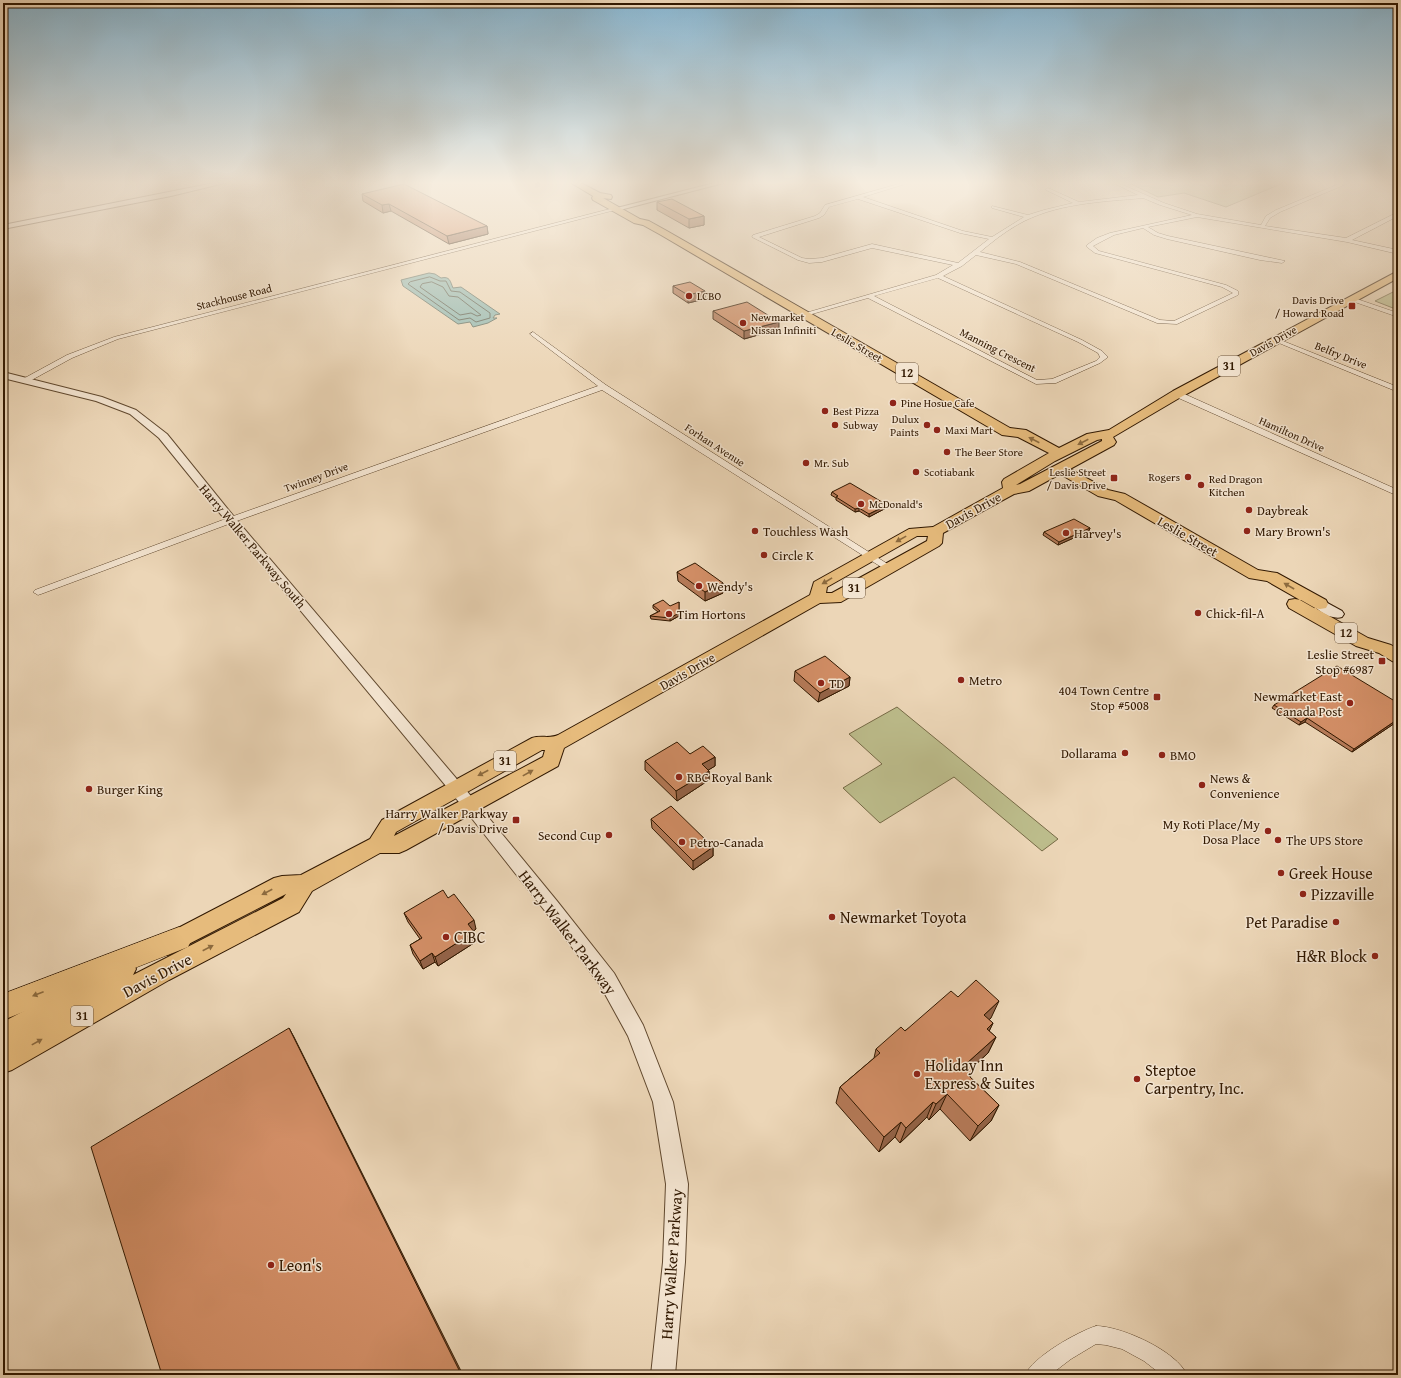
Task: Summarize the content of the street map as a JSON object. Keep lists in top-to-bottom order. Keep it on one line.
{"streets":{"main road":["Davis Drive","Leslie Street","31","12"],"street":["Stackhouse Road","Manning Crescent","Belfry Drive","Hamilton Drive","Forhan Avenue","Twinney Drive","Harry Walker Parkway South","Harry Walker Parkway"]},"crossings":[["Stackhouse Road","Harry Walker Parkway South"],["Davis Drive","Leslie Street"],["Davis Drive","Belfry Drive"],["Davis Drive","Hamilton Drive"],["Davis Drive","Forhan Avenue"],["Davis Drive","Harry Walker Parkway South"],["Davis Drive","Harry Walker Parkway"],["Forhan Avenue","Twinney Drive"],["Twinney Drive","Harry Walker Parkway South"],["Harry Walker Parkway South","Harry Walker Parkway"]],"places":{"other":["LCBO","Newmarket Nissan Infiniti","Pine Hosue Cafe","Best Pizza","Subway","Dulux Paints","Maxi Mart","The Beer Store","Mr. Sub","Scotiabank","Rogers","Red Dragon Kitchen","McDonald's","Daybreak","Touchless Wash","Mary Brown's","Harvey's","Circle K","Wendy's","Chick-fil-A","Tim Hortons","Metro","TD","Newmarket East Canada Post","Dollarama","BMO","RBC Royal Bank","News & Convenience","Burger King","My Roti Place/My Dosa Place","Second Cup","The UPS Store","Petro-Canada","Greek House","Pizzaville","Newmarket Toyota","Pet Paradise","CIBC","H&R Block","Holiday Inn Express & Suites","Steptoe Carpentry, Inc.","Leon's"],"transit":["Davis Drive / Howard Road","Leslie Street / Davis Drive","Leslie Street Stop #6987","404 Town Centre Stop #5008","Harry Walker Parkway / Davis Drive"]}}
